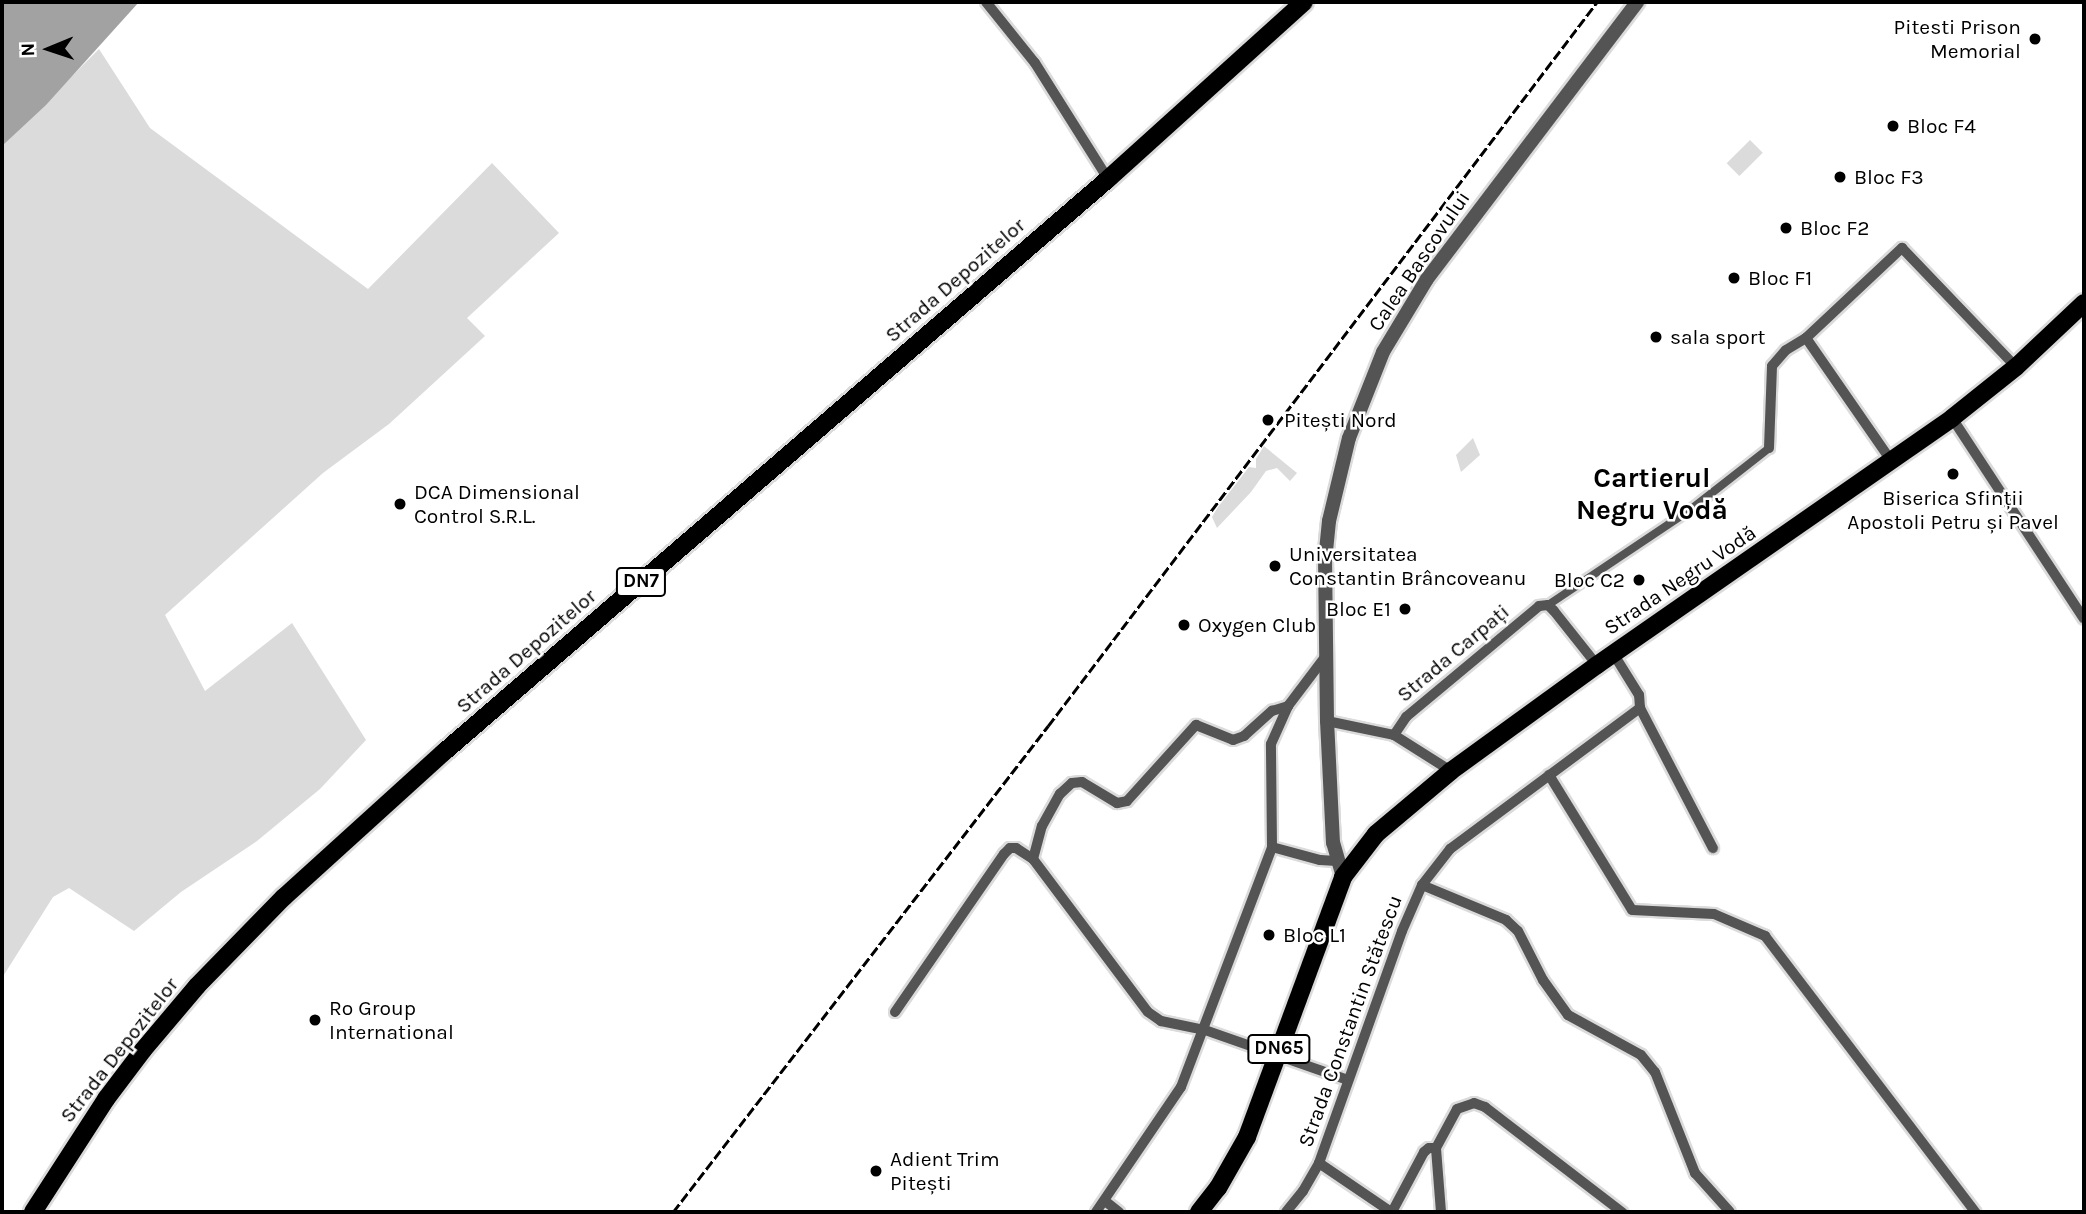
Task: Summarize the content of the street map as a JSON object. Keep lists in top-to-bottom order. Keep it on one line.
{"streets":{"main road":["Strada Depozitelor","Strada Negru Vodă","DN7","DN65"],"street":["Calea Bascovului","Strada Carpați","Strada Constantin Stătescu"]},"crossings":[["Calea Bascovului","Strada Negru Vodă"],["Calea Bascovului","Strada Carpați"],["Calea Bascovului","DN65"],["Strada Negru Vodă","Strada Carpați"],["Strada Negru Vodă","DN65"]],"districts":["Cartierul Negru Vodă"],"places":["Pitesti Prison Memorial","Bloc F4","Bloc F3","Bloc F2","Bloc F1","sala sport","Pitești Nord","Biserica Sfinții Apostoli Petru și Pavel","DCA Dimensional Control S.R.L.","Universitatea Constantin Brâncoveanu","Bloc C2","Bloc E1","Oxygen Club","Bloc L1","Ro Group International","Adient Trim Pitești"],"north":"left"}
